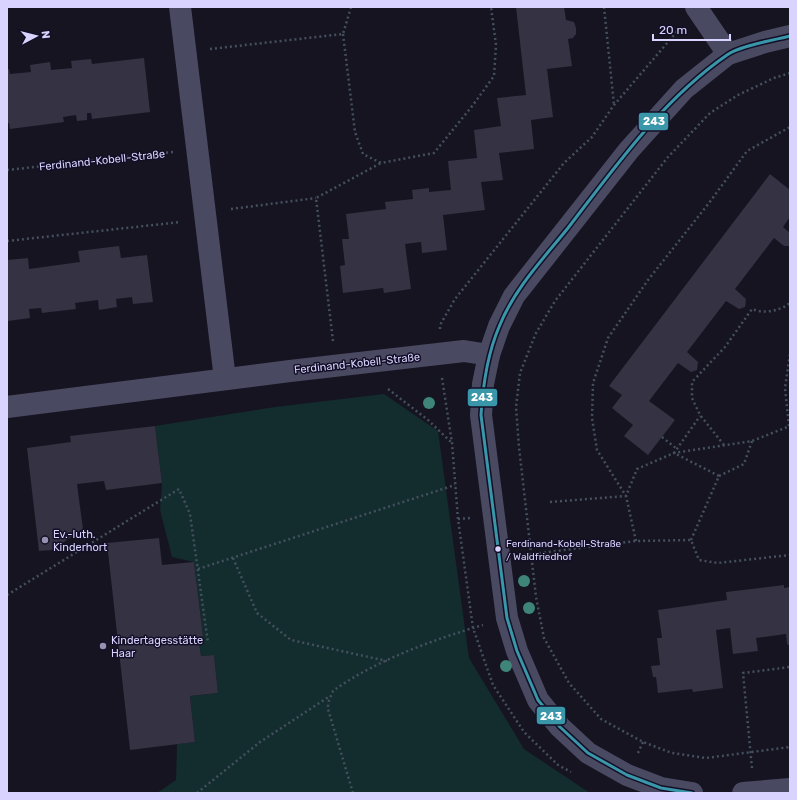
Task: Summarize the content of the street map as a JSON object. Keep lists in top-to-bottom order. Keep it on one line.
{"streets":{"street":["Ferdinand-Kobell-Straße"]},"places":["Ev.-luth. Kinderhort","Ferdinand-Kobell-Straße / Waldfriedhof","Kindertagesstätte Haar"],"lines":["transit line 243"],"scale_bar":"20 m","north":"right"}
